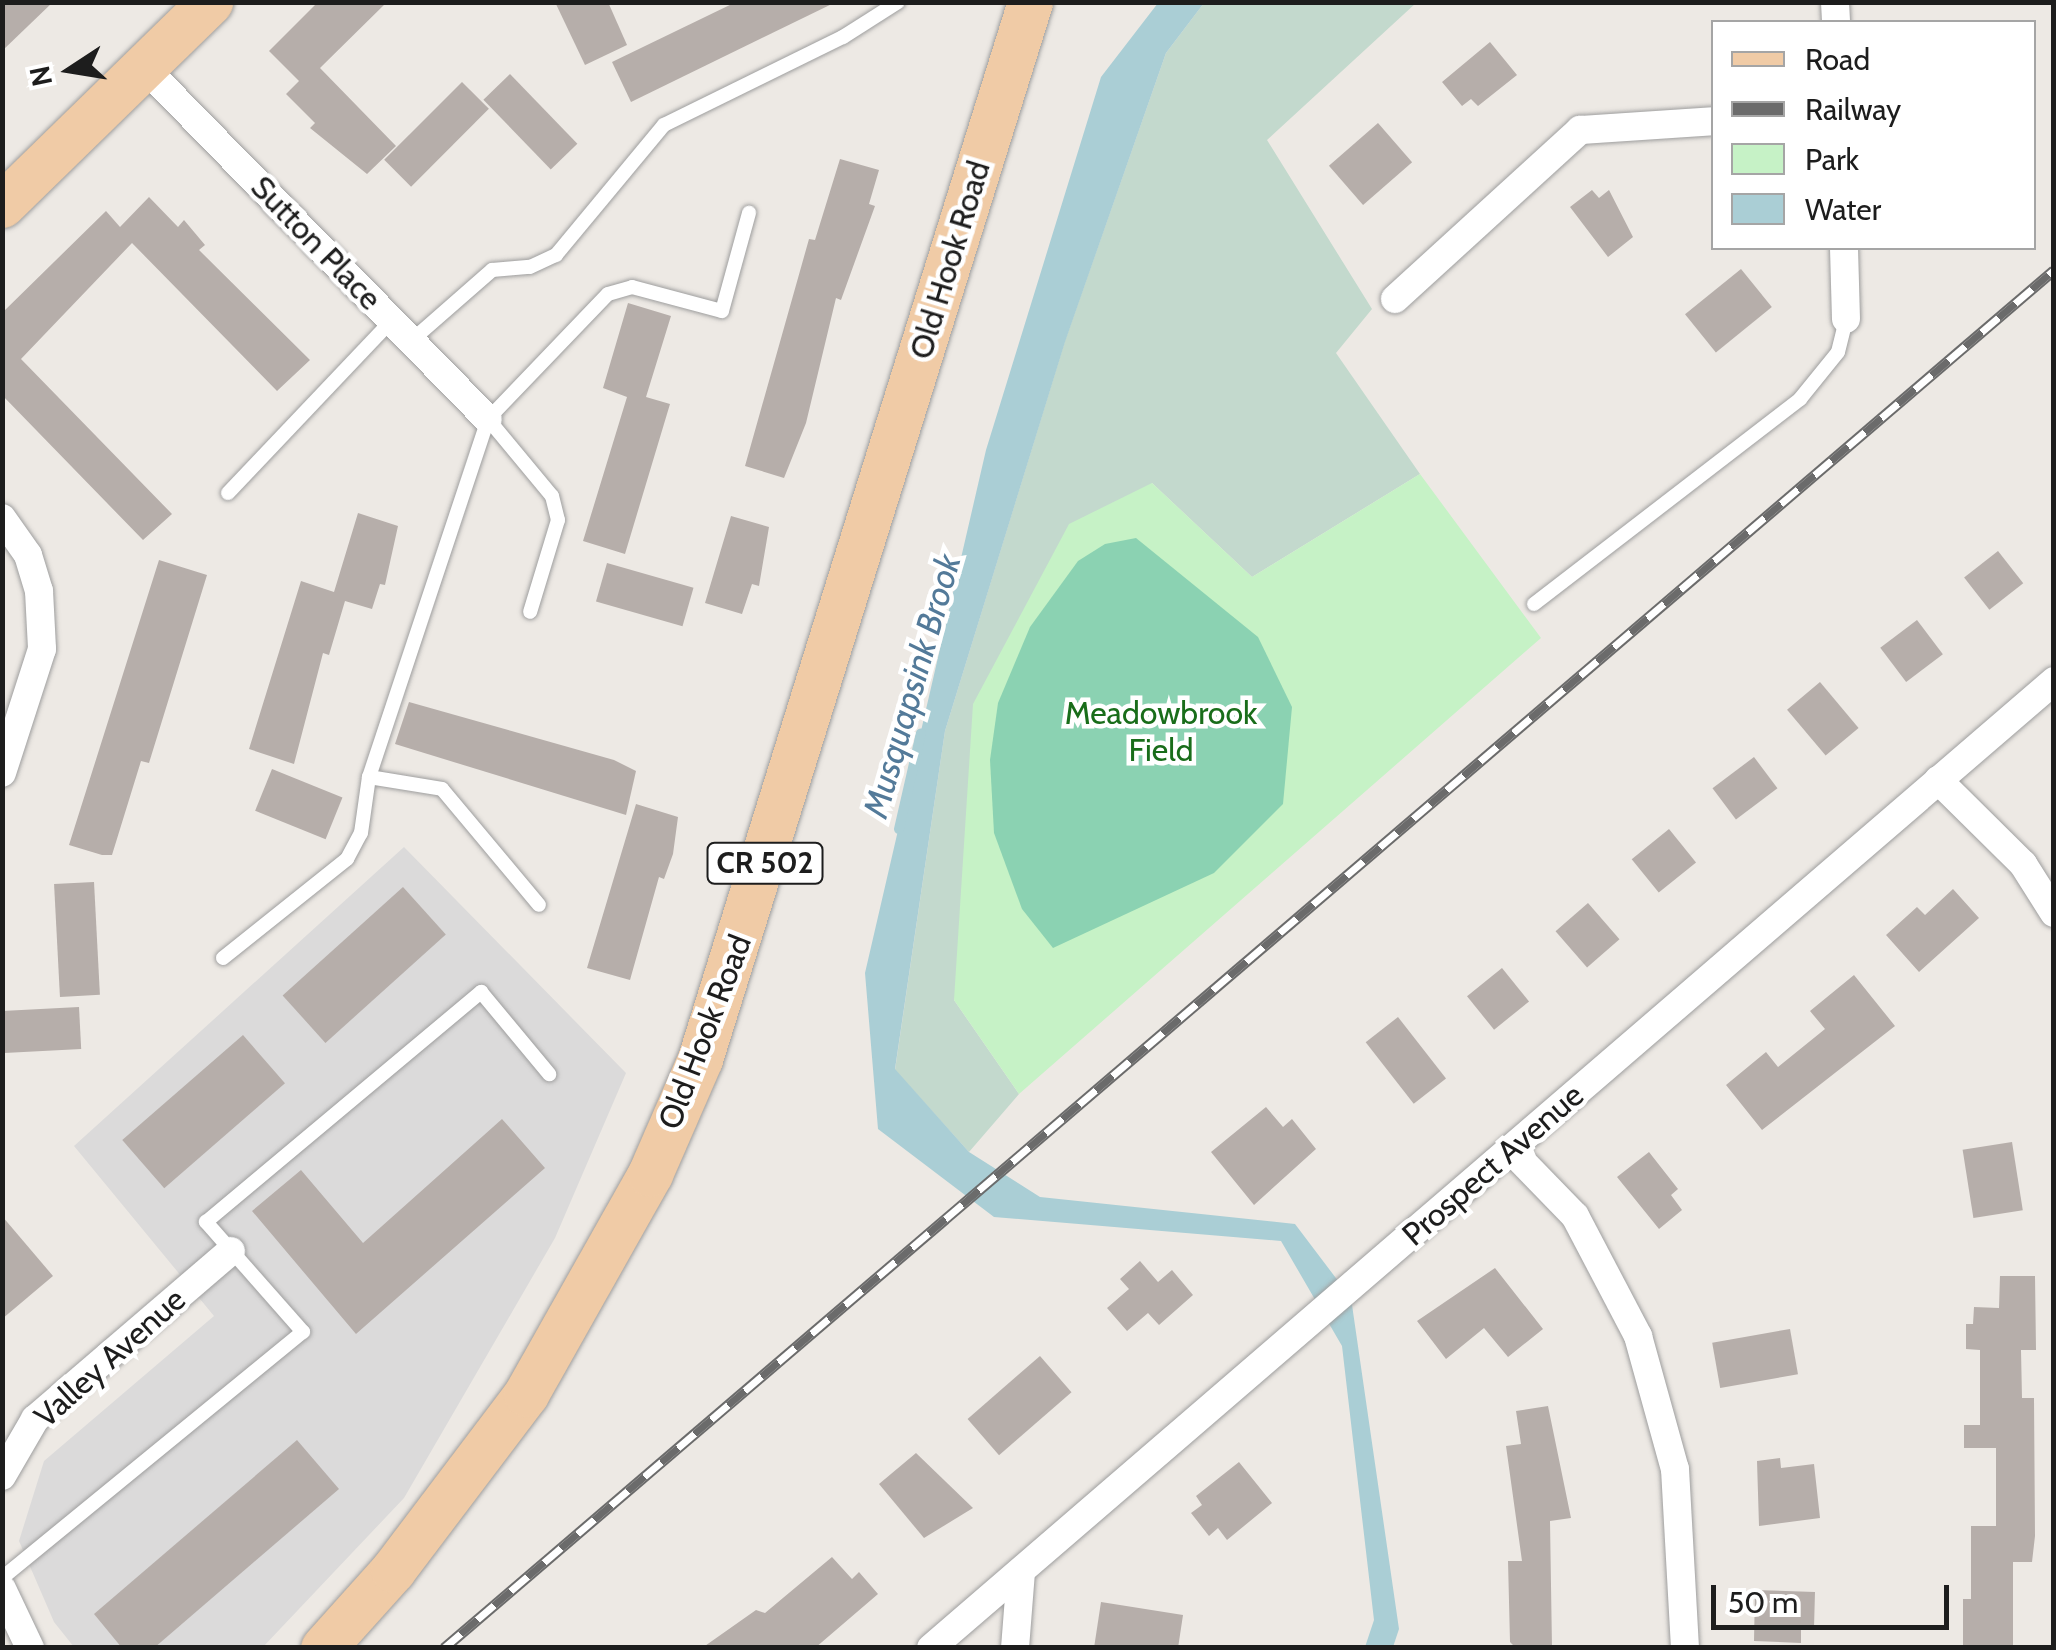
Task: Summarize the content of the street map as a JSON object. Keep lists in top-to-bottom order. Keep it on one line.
{"streets":{"main road":["Old Hook Road","CR 502"],"street":["Sutton Place","Prospect Avenue","Valley Avenue"]},"water":["Musquapsink Brook"],"parks":["Meadowbrook Field"],"legend":["Road","Railway","Park","Water"],"scale_bar":"50 m","north":"left"}
